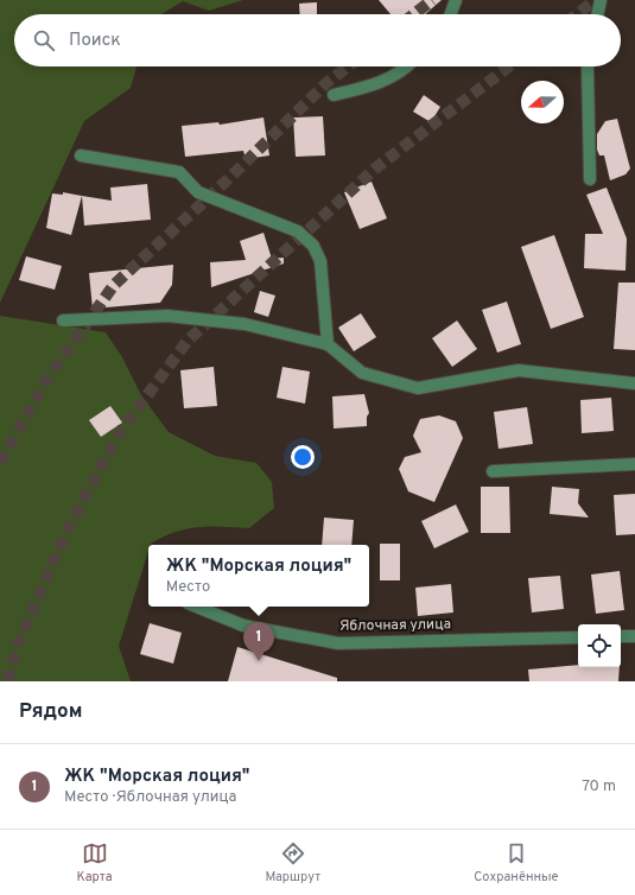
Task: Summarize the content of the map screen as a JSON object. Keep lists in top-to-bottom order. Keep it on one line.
{"streets":{"street":["Яблочная улица"]},"north":"left","page":{"search":"Поиск","popup":["ЖК \"Морская лоция\"","Место"],"pins":"1","heading":"Рядом","list":[{"mark":"1","name":"ЖК \"Морская лоция\"","note":"Место · Яблочная улица","value":"70 m"}],"nav":["Карта","Маршрут","Сохранённые"]}}
